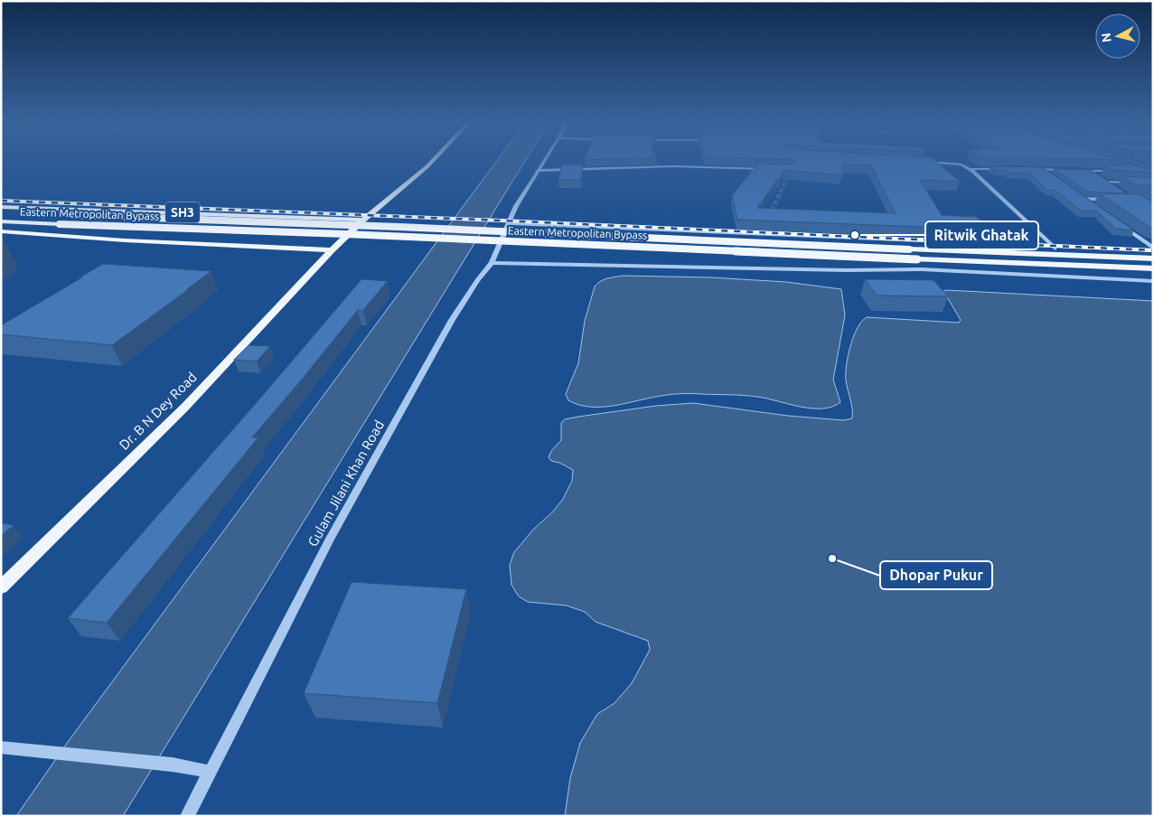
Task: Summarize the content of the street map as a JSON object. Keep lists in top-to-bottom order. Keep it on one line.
{"streets":{"main road":["SH3","Eastern Metropolitan Bypass","Dr. B N Dey Road"],"street":["Gulam Jilani Khan Road"]},"crossings":[["SH3","Dr. B N Dey Road"]],"places":["Ritwik Ghatak","Dhopar Pukur"],"north":"left"}
